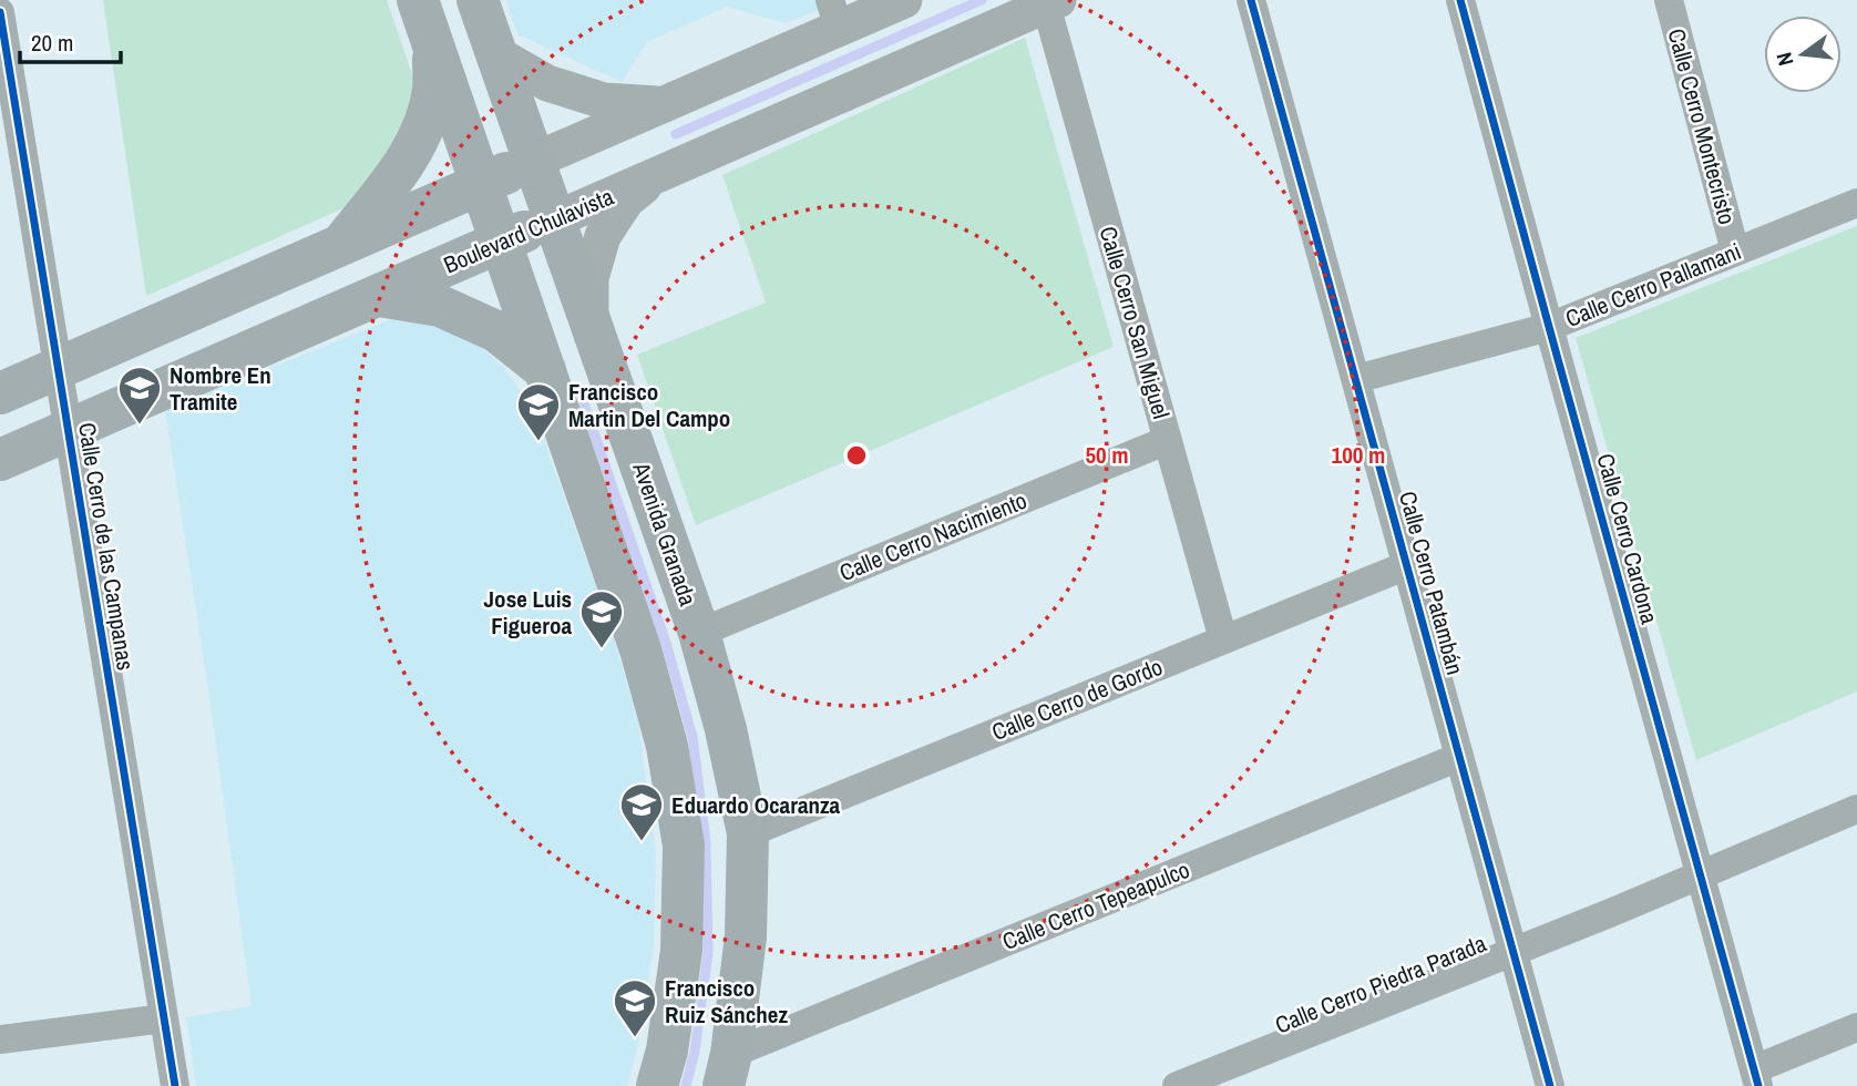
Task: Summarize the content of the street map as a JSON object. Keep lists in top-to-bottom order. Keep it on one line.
{"streets":{"main road":["Boulevard Chulavista","Avenida Granada"],"street":["Calle Cerro Montecristo","Calle Cerro Pallamani","Calle Cerro San Miguel","Calle Cerro Nacimiento","Calle Cerro Cardona","Calle Cerro de las Campanas","Calle Cerro Patambán","Calle Cerro de Gordo","Calle Cerro Tepeapulco","Calle Cerro Piedra Parada"]},"crossings":[["Calle Cerro Montecristo","Calle Cerro Pallamani"],["Boulevard Chulavista","Calle Cerro San Miguel"],["Boulevard Chulavista","Avenida Granada"],["Boulevard Chulavista","Calle Cerro de las Campanas"],["Calle Cerro Pallamani","Calle Cerro Cardona"],["Calle Cerro Pallamani","Calle Cerro Patambán"],["Calle Cerro San Miguel","Calle Cerro Nacimiento"],["Calle Cerro San Miguel","Calle Cerro de Gordo"],["Avenida Granada","Calle Cerro Nacimiento"],["Avenida Granada","Calle Cerro de Gordo"],["Avenida Granada","Calle Cerro Tepeapulco"],["Calle Cerro Cardona","Calle Cerro Piedra Parada"],["Calle Cerro Patambán","Calle Cerro de Gordo"],["Calle Cerro Patambán","Calle Cerro Tepeapulco"],["Calle Cerro Patambán","Calle Cerro Piedra Parada"]],"places":{"school or university":["Nombre En Tramite","Francisco Martin Del Campo","Jose Luis Figueroa","Eduardo Ocaranza","Francisco Ruiz Sánchez"]},"scale_bar":"20 m","north":"left","rings":["50 m","100 m"]}
